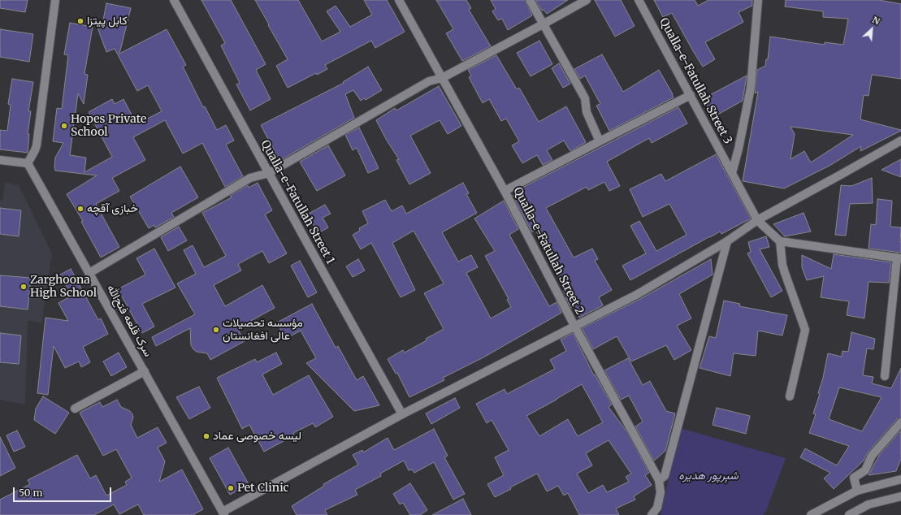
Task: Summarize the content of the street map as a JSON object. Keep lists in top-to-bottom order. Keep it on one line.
{"streets":{"street":["Qualla-e-Fatullah Street 3","Qualla-e-Fatullah Street 1","Qualla-e-Fatullah Street 2","سرک قلعه فتح‌الله"]},"parks":["شېرپور هديره"],"places":["کابل پیتزا","Hopes Private School","خبازی آقچه","Zarghoona High School","مؤسسه تحصیلات عالی افغانستان","لیسه خصوصی عماد","Pet Clinic"],"scale_bar":"50 m","north":"top right"}
